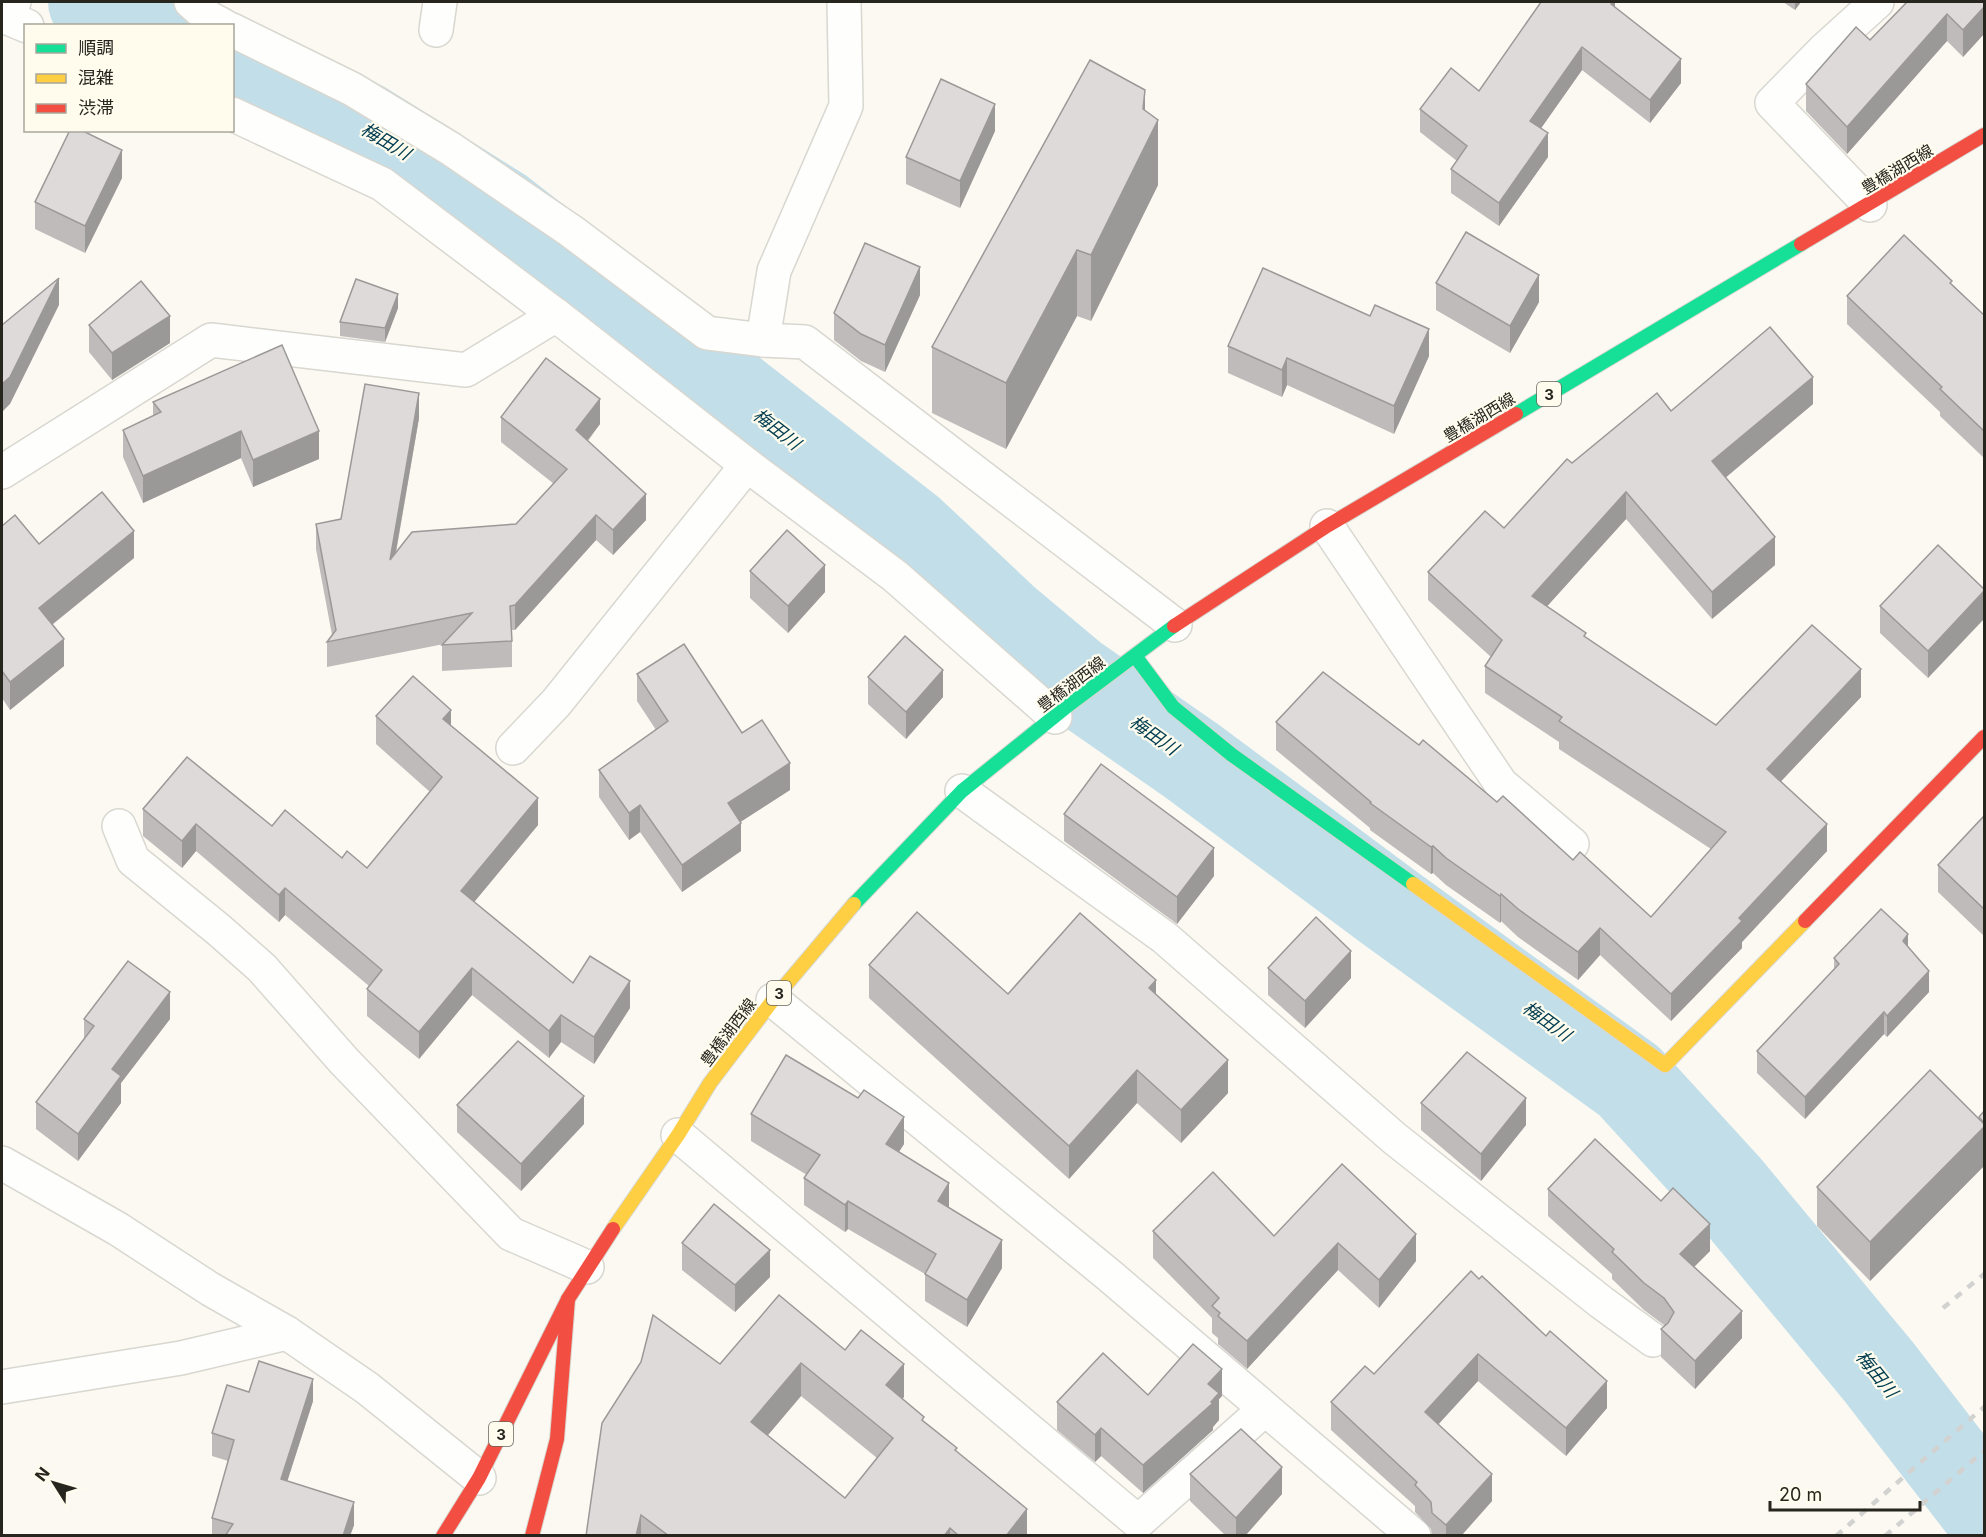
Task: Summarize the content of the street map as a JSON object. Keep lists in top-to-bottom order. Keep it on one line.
{"streets":{"main road":["豊橋湖西線","3"]},"water":["梅田川"],"legend":["順調","混雑","渋滞"],"scale_bar":"20 m","north":"top left"}
